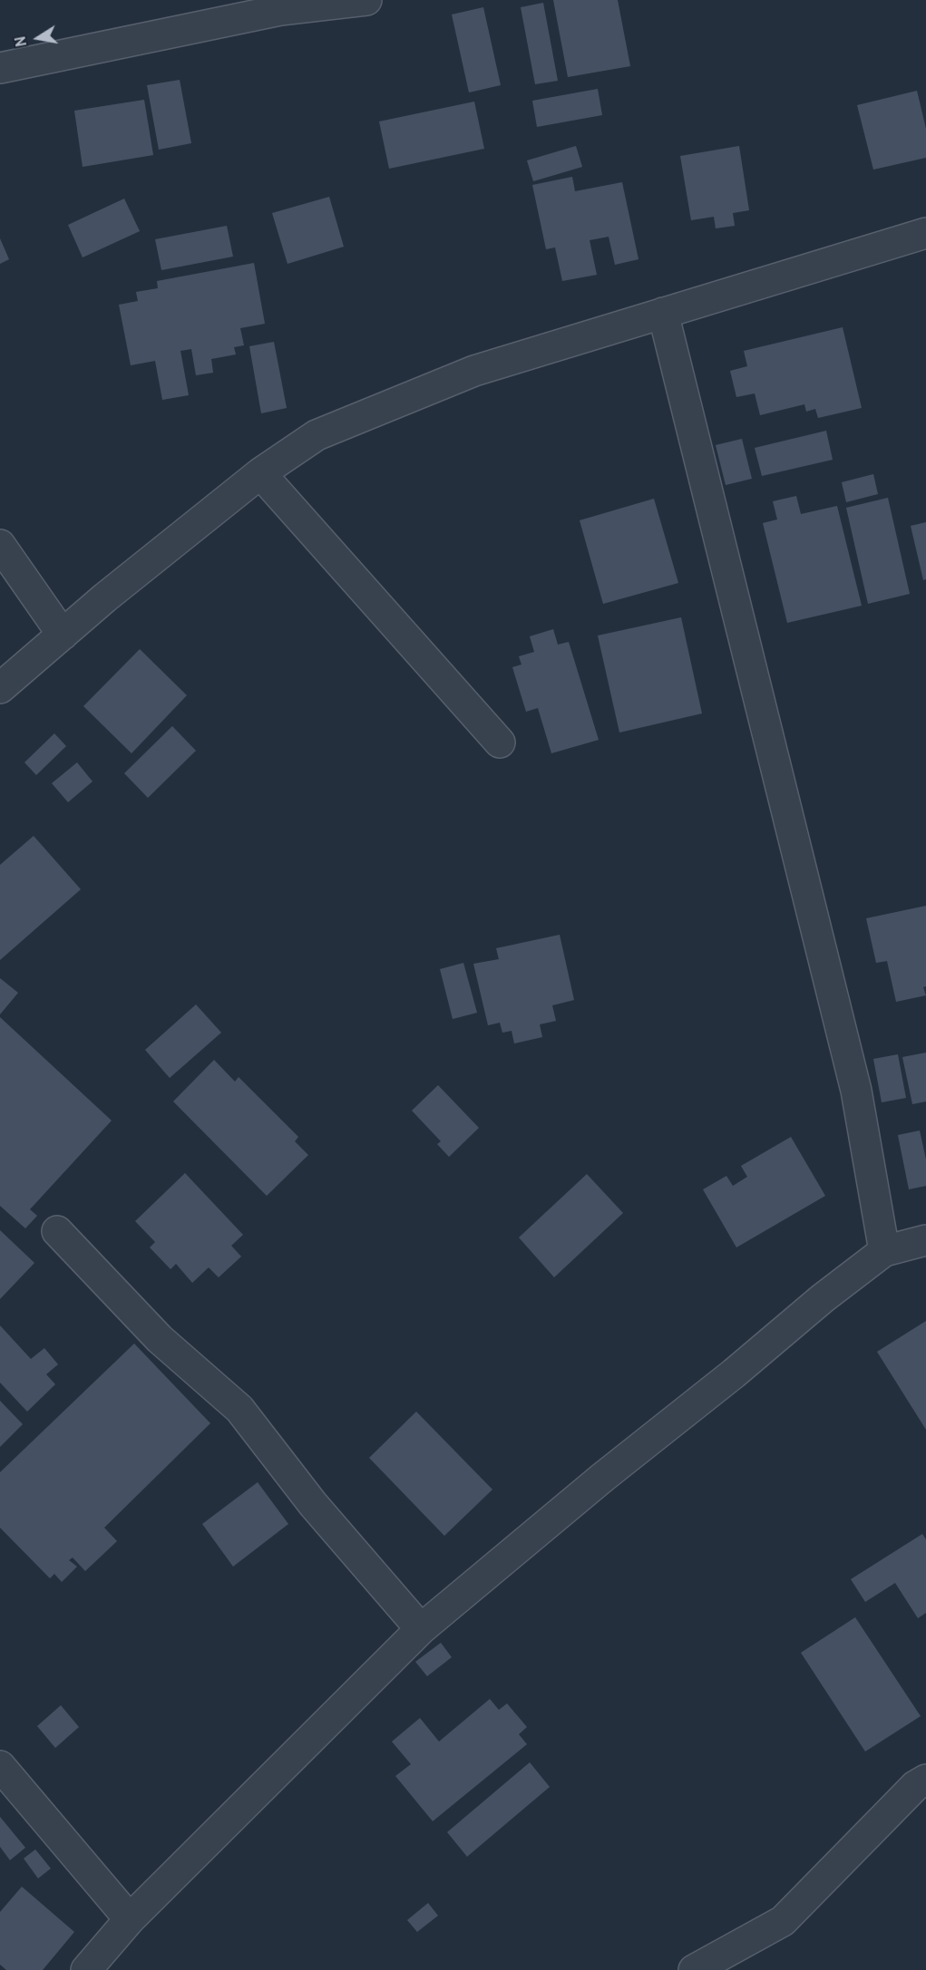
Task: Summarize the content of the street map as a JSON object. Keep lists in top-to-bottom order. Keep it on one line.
{"north":"left"}
